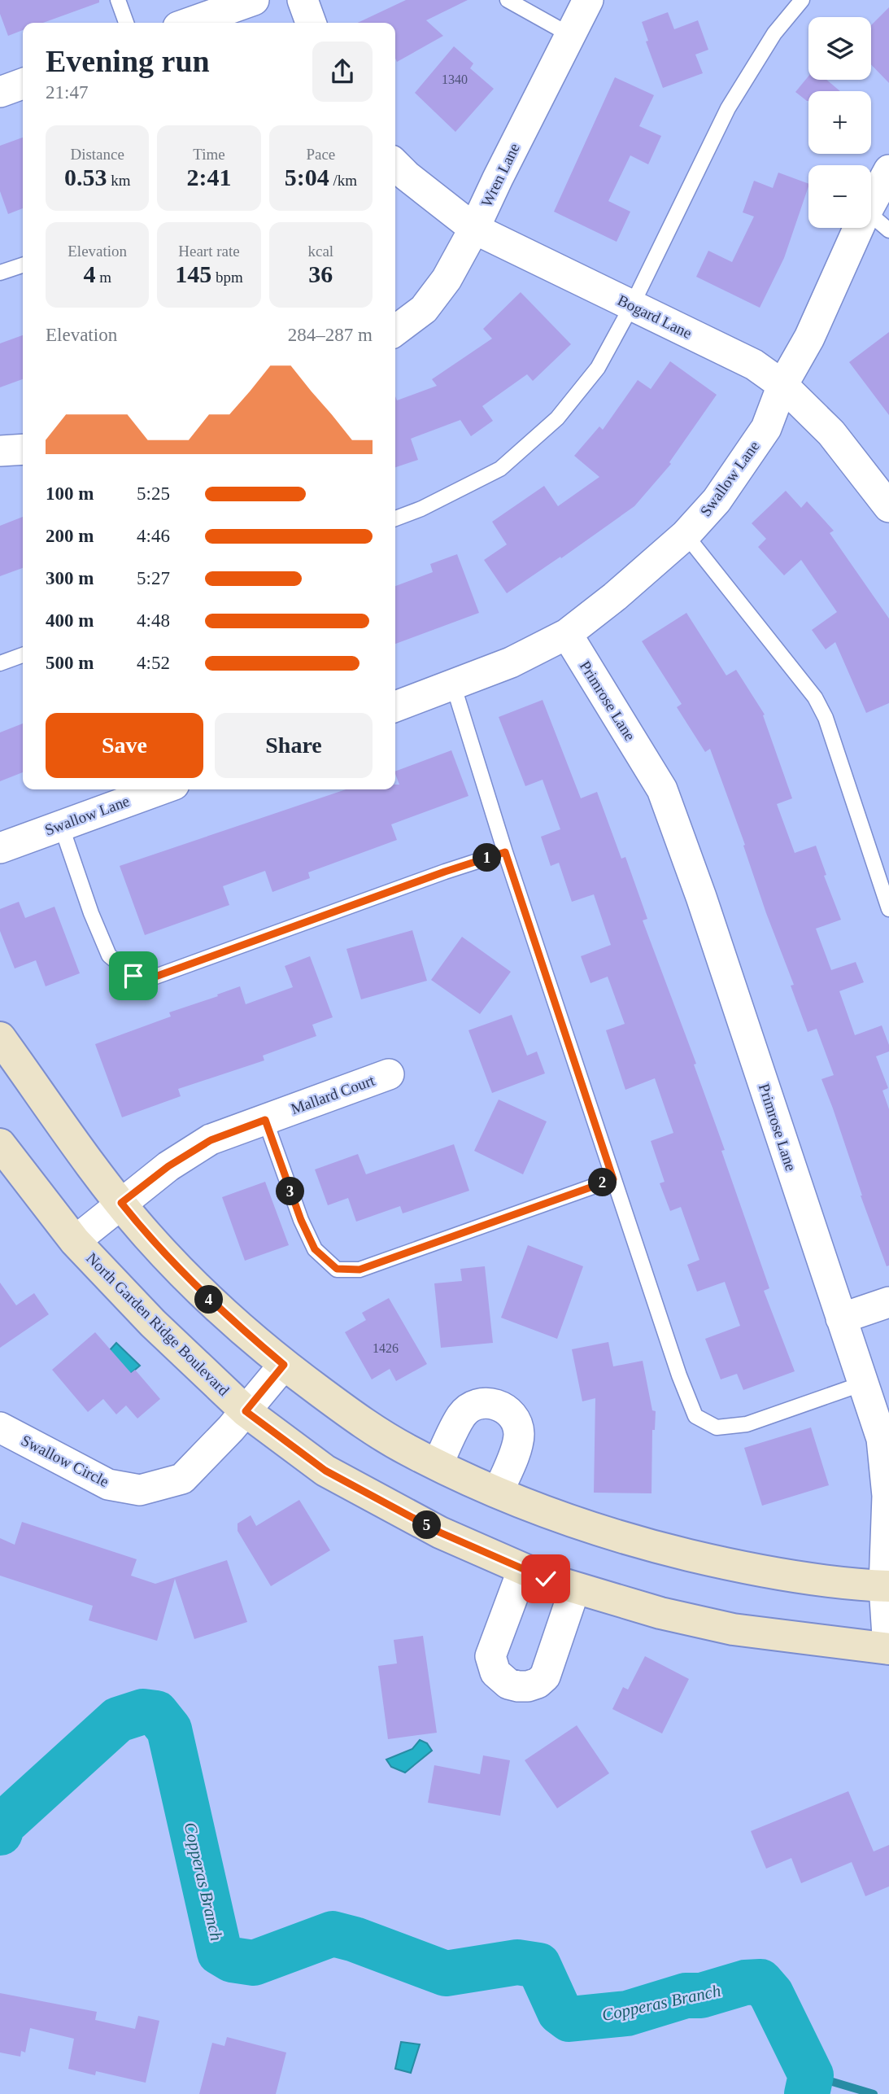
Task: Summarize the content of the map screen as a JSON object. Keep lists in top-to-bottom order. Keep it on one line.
{"streets":{"main road":["North Garden Ridge Boulevard"],"street":["Wren Lane","Bogard Lane","Swallow Lane","Primrose Lane","Mallard Court","Swallow Circle"]},"crossings":[["Wren Lane","Bogard Lane"],["Bogard Lane","Swallow Lane"],["Swallow Lane","Primrose Lane"],["Primrose Lane","North Garden Ridge Boulevard"],["Mallard Court","North Garden Ridge Boulevard"],["North Garden Ridge Boulevard","Swallow Circle"]],"water":["Copperas Branch"],"house_numbers":["1340","1426"],"page":{"map_buttons":["+","−"],"heading":["Evening run","21:47"],"stats":[["Distance","0.53 km"],["Time","2:41"],["Pace","5:04 /km"],["Elevation","4 m"],["Heart rate","145 bpm"],["kcal","36"]],"chart":["Elevation","284–287 m"],"list":[{"name":"100 m","note":"5:25"},{"name":"200 m","note":"4:46"},{"name":"300 m","note":"5:27"},{"name":"400 m","note":"4:48"},{"name":"500 m","note":"4:52"}],"buttons":["Save","Share"],"pins":["1","2","3","4","5"]}}
